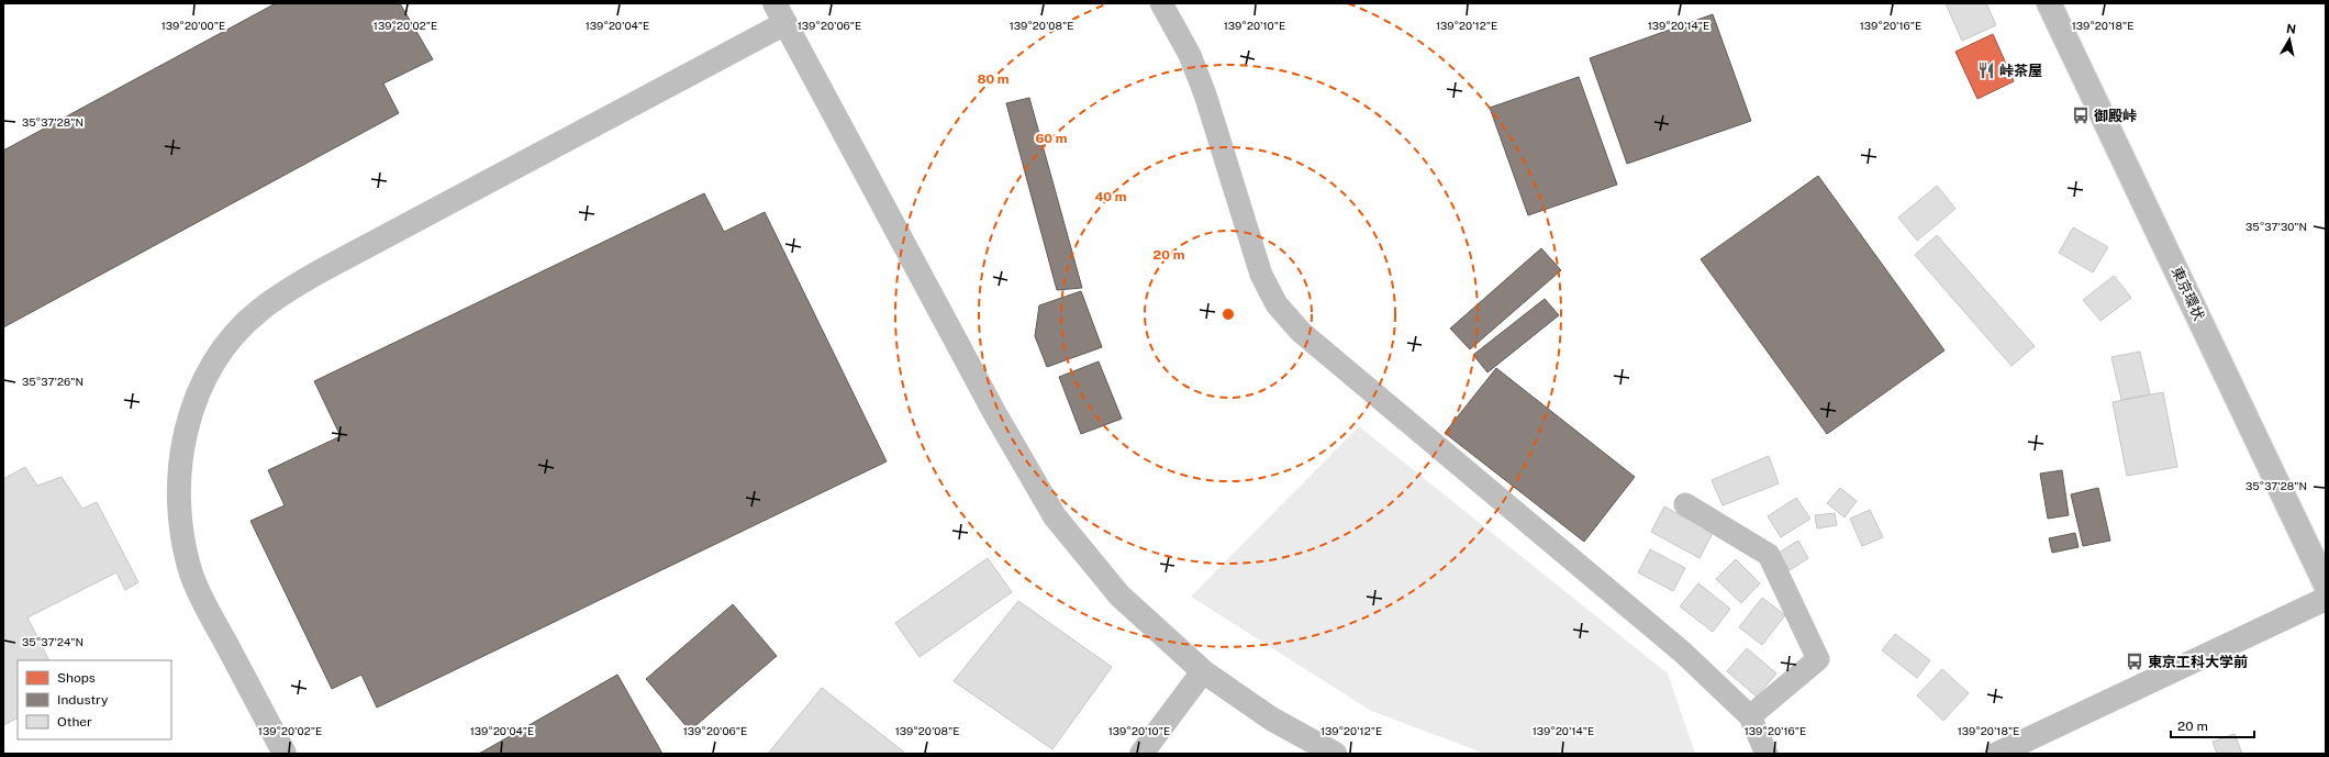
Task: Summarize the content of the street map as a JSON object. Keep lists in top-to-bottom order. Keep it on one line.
{"streets":{"main road":["東京環状"]},"places":{"restaurant":["峠茶屋"],"bus stop":["御殿峠","東京工科大学前"]},"legend":["Shops","Industry","Other"],"scale_bar":"20 m","north":"top","coordinates":["139°20'00\"E","139°20'02\"E","139°20'04\"E","139°20'06\"E","139°20'08\"E","139°20'10\"E","139°20'12\"E","139°20'14\"E","139°20'16\"E","139°20'18\"E","35°37'28\"N","35°37'30\"N","35°37'26\"N","35°37'24\"N"],"rings":["80 m","60 m","40 m","20 m"]}
